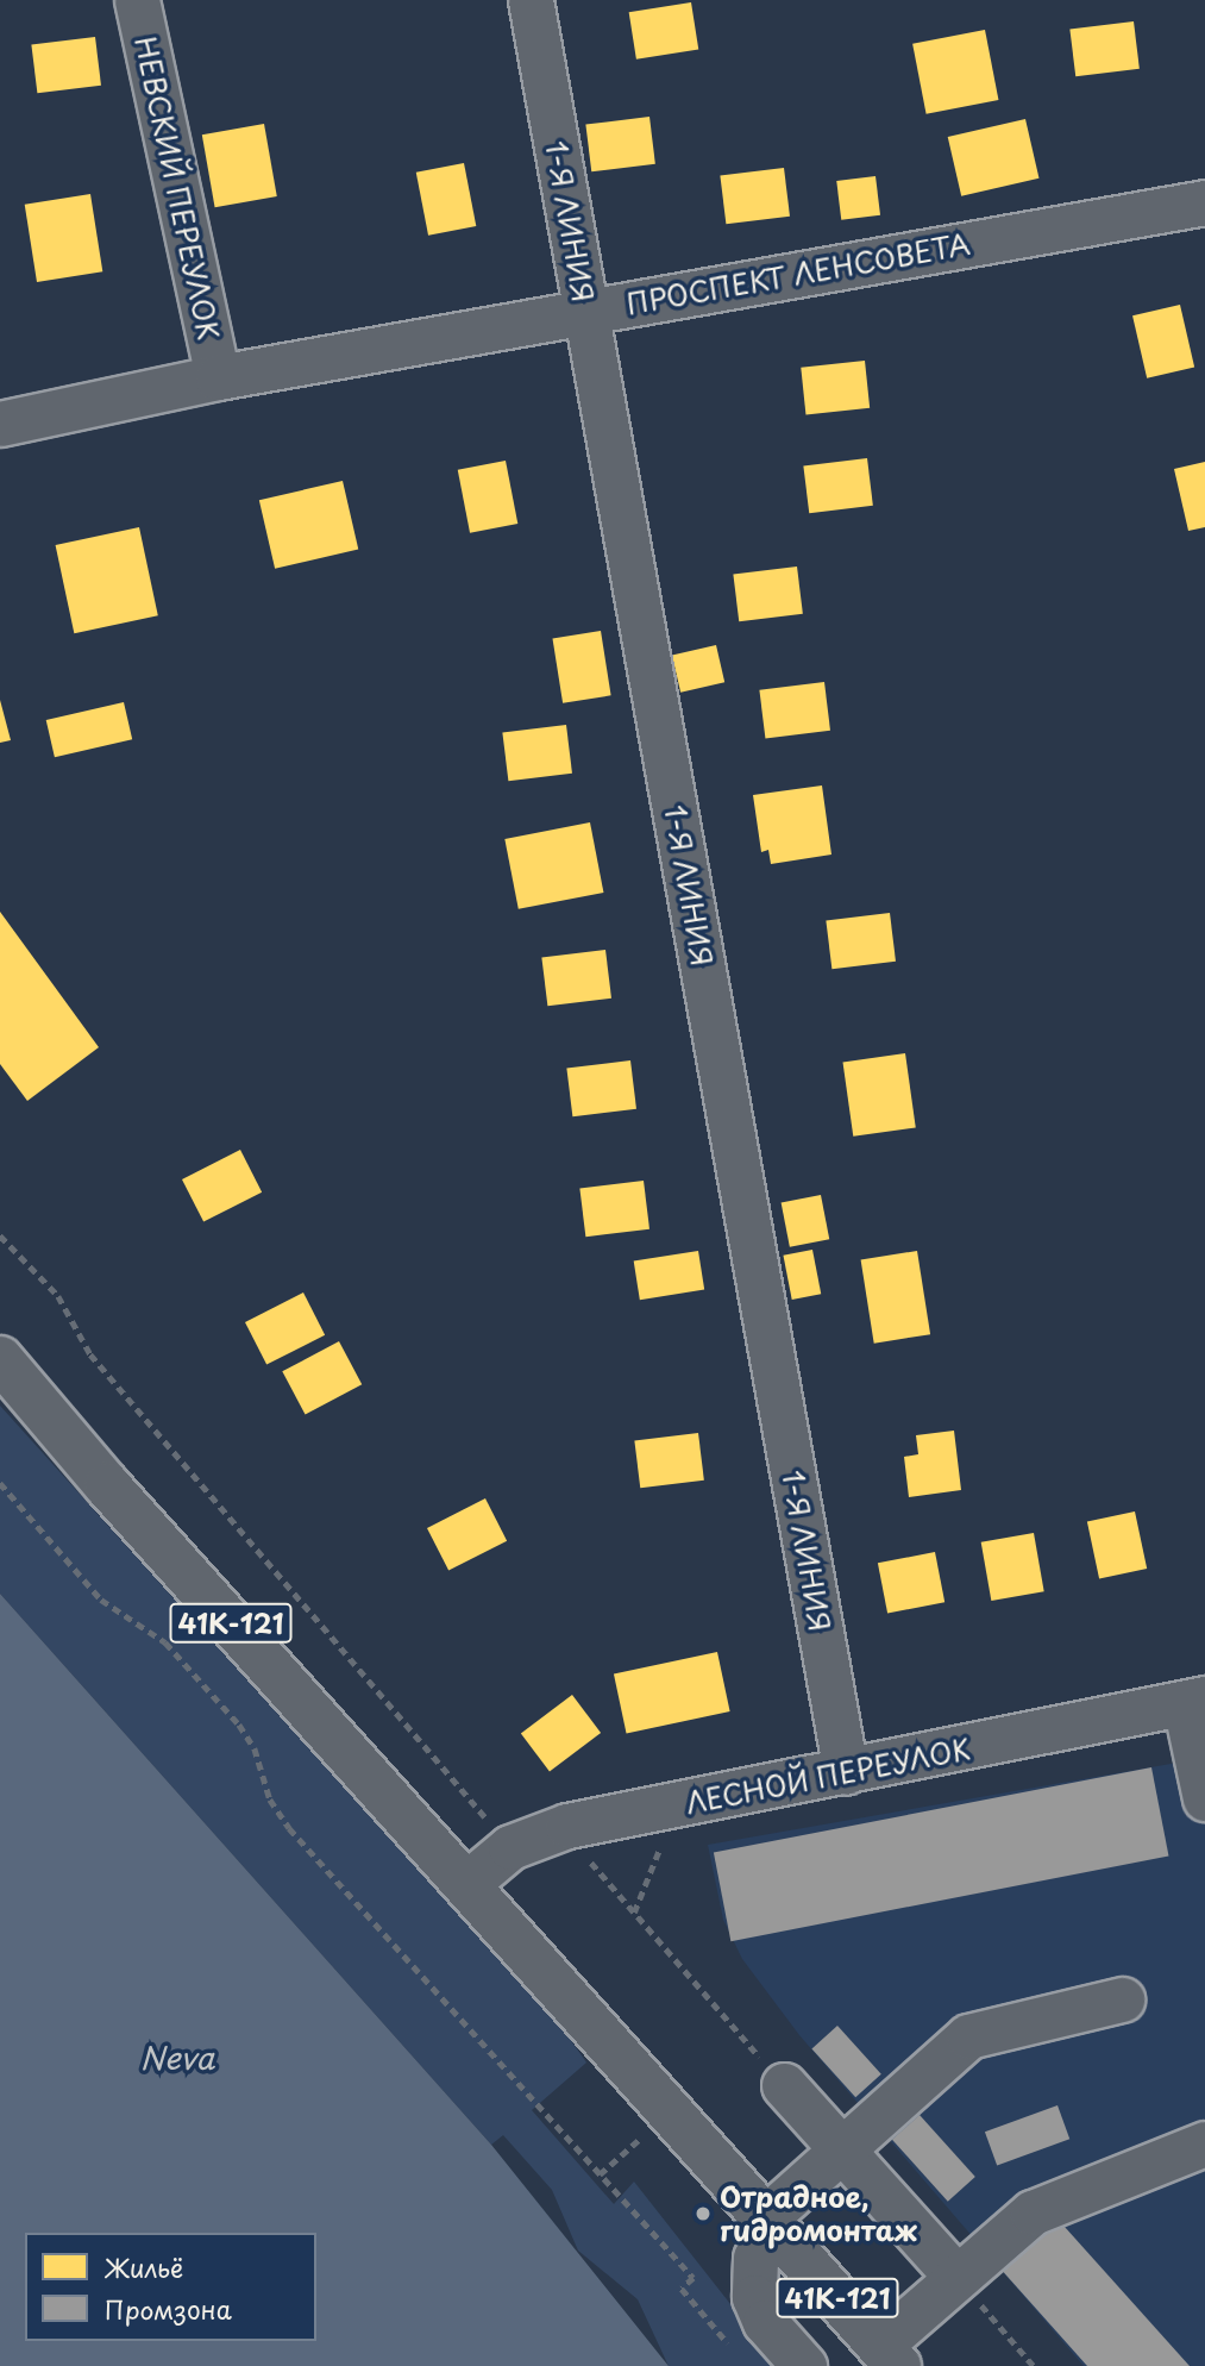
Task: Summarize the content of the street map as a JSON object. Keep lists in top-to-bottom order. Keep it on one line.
{"streets":{"main road":["41К-121"],"street":["НЕВСКИЙ ПЕРЕУЛОК","1-Я ЛИНИЯ","ПРОСПЕКТ ЛЕНСОВЕТА","ЛЕСНОЙ ПЕРЕУЛОК"]},"crossings":[["НЕВСКИЙ ПЕРЕУЛОК","ПРОСПЕКТ ЛЕНСОВЕТА"],["1-Я ЛИНИЯ","ПРОСПЕКТ ЛЕНСОВЕТА"],["1-Я ЛИНИЯ","ЛЕСНОЙ ПЕРЕУЛОК"],["41К-121","ЛЕСНОЙ ПЕРЕУЛОК"]],"water":["Neva"],"places":["Отрадное, гидромонтаж"],"legend":["Жильё","Промзона"]}
